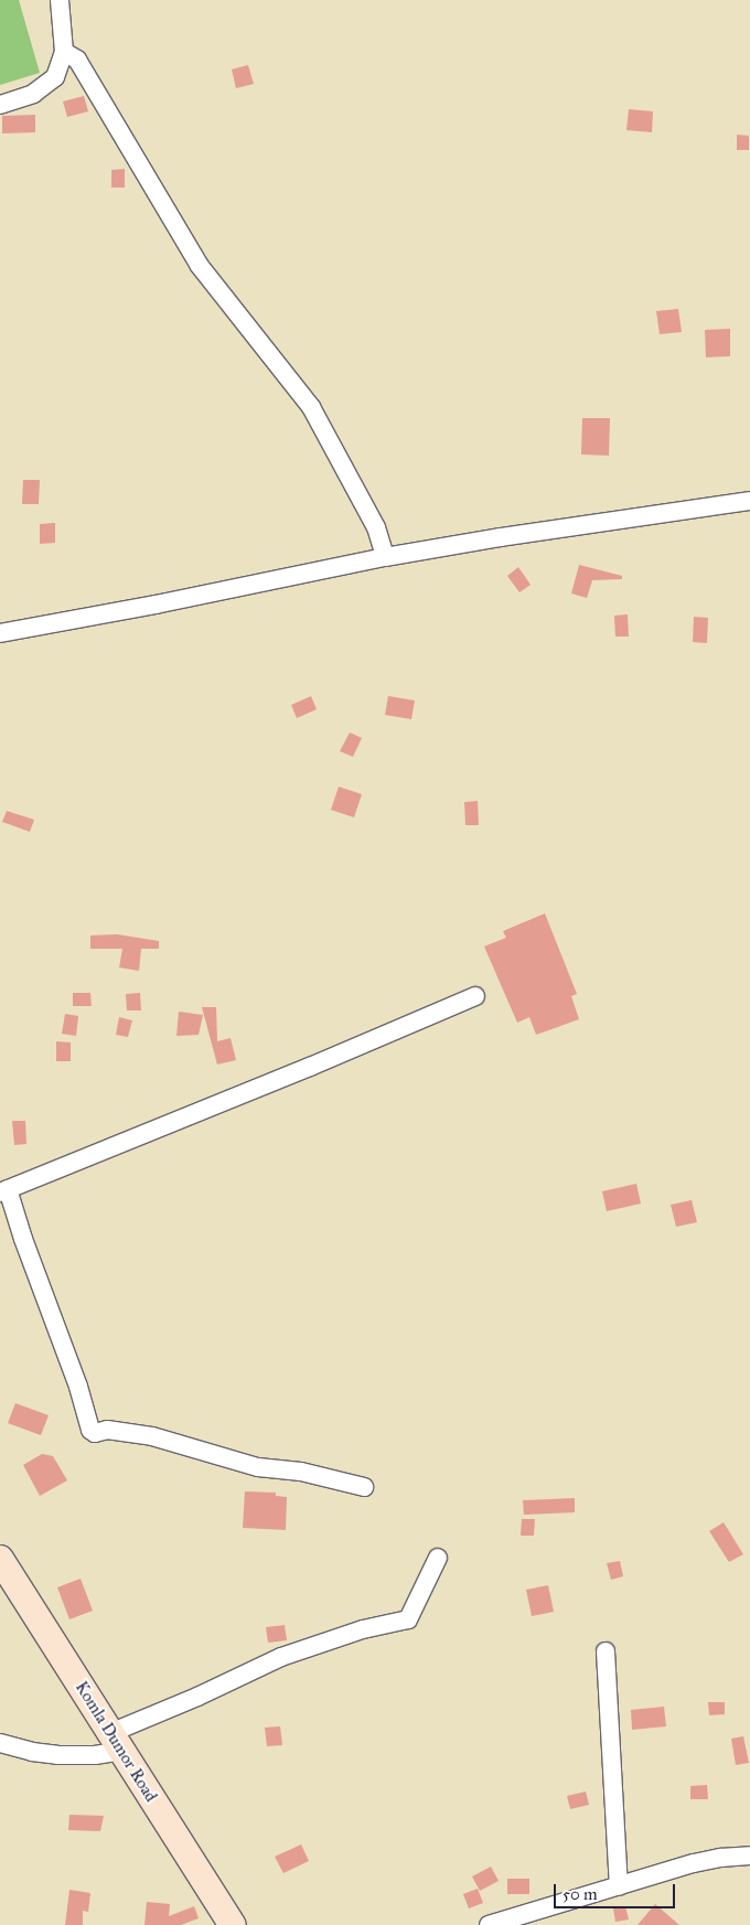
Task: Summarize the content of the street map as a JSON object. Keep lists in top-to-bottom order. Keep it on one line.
{"streets":{"street":["Komla Dumor Road"]},"scale_bar":"50 m"}
